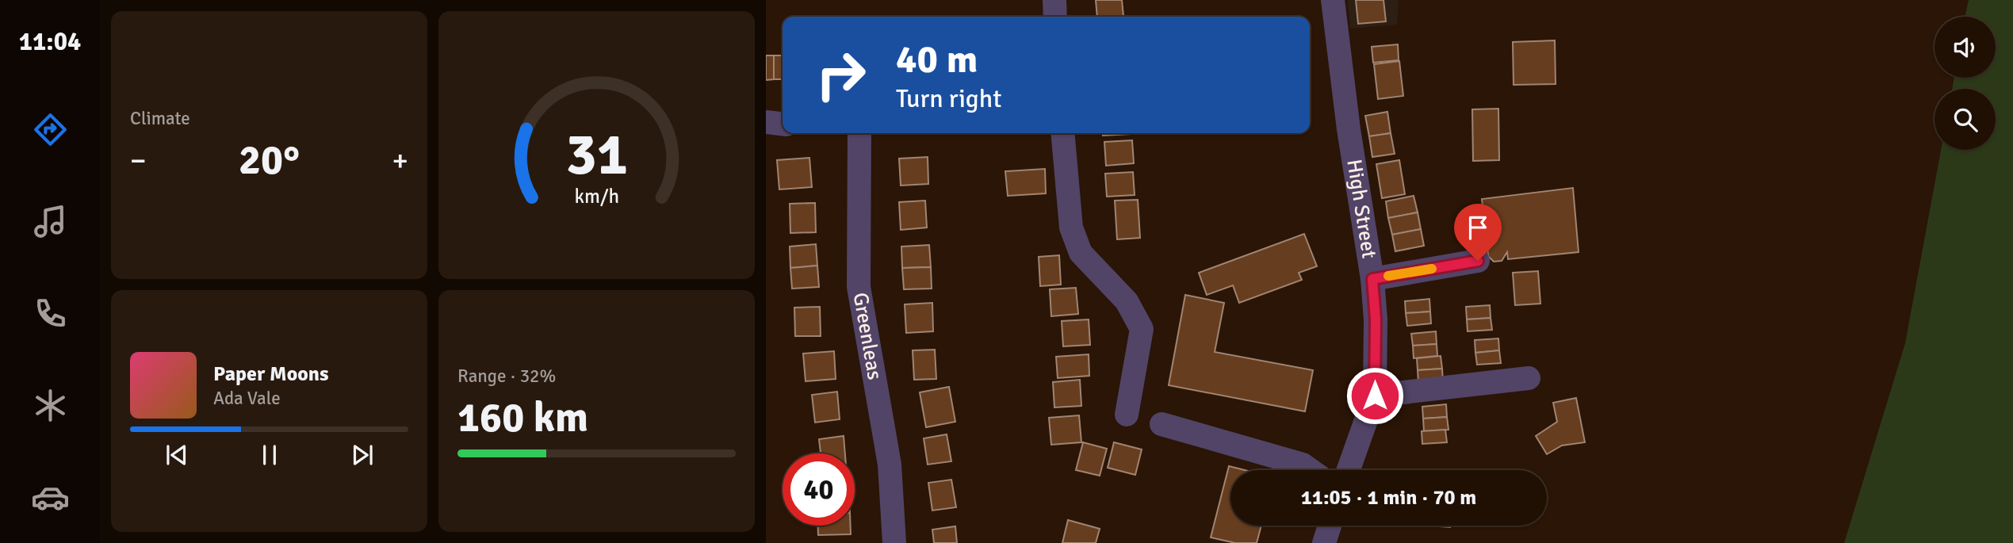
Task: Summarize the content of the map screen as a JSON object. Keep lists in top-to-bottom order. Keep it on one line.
{"streets":{"street":["High Street","Greenleas"]},"page":{"tabs":"11:04","tile":["Climate",["Range · 32%","160 km"]],"turn":["40 m","Turn right"],"heat":["−","20°","+"],"song":["Paper Moons","Ada Vale"],"limit":"40","trip":"11:05 · 1 min · 70 m","gauge":["31","km/h"]}}
